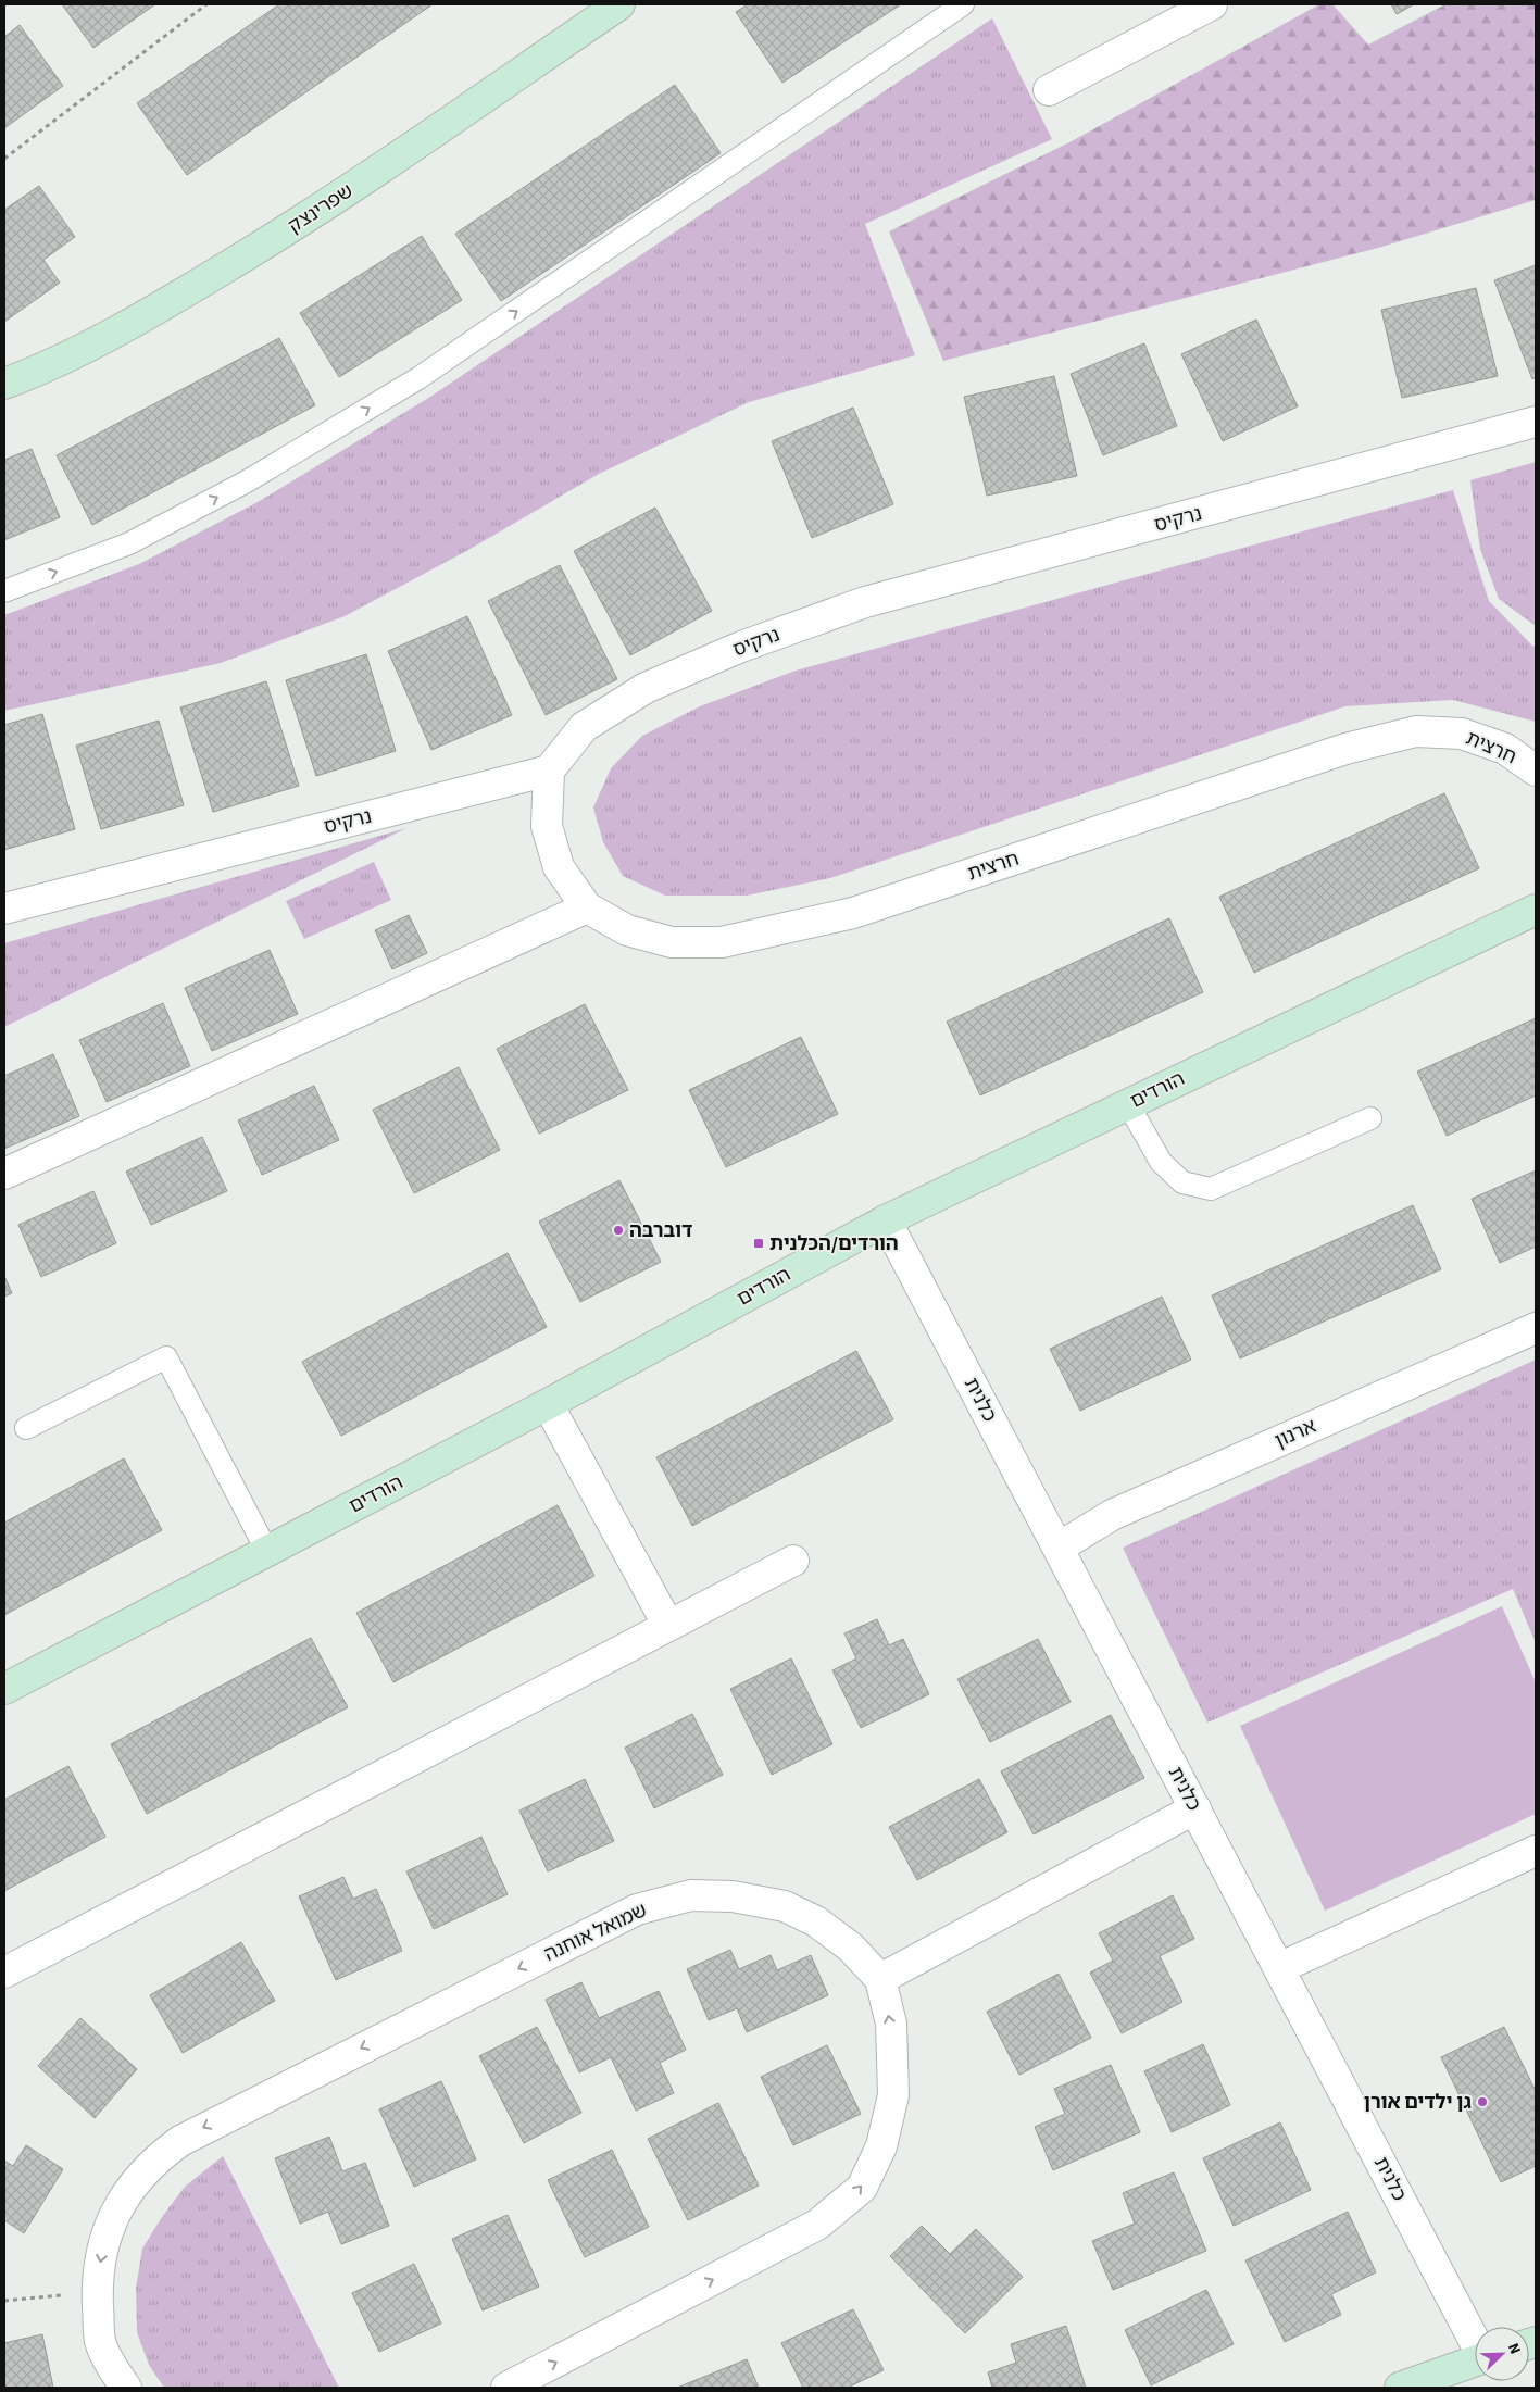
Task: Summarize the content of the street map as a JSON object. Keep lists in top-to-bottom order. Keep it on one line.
{"streets":{"street":["שפרינצק","נרקיס","חרצית","הורדים","כלנית","ארנון","שמואל אוחנה"]},"crossings":[["נרקיס","חרצית"],["הורדים","כלנית"],["כלנית","ארנון"]],"places":{"other":["דוברבה","גן ילדים אורן"],"transit":["הורדים/הכלנית"]},"north":"top right"}
